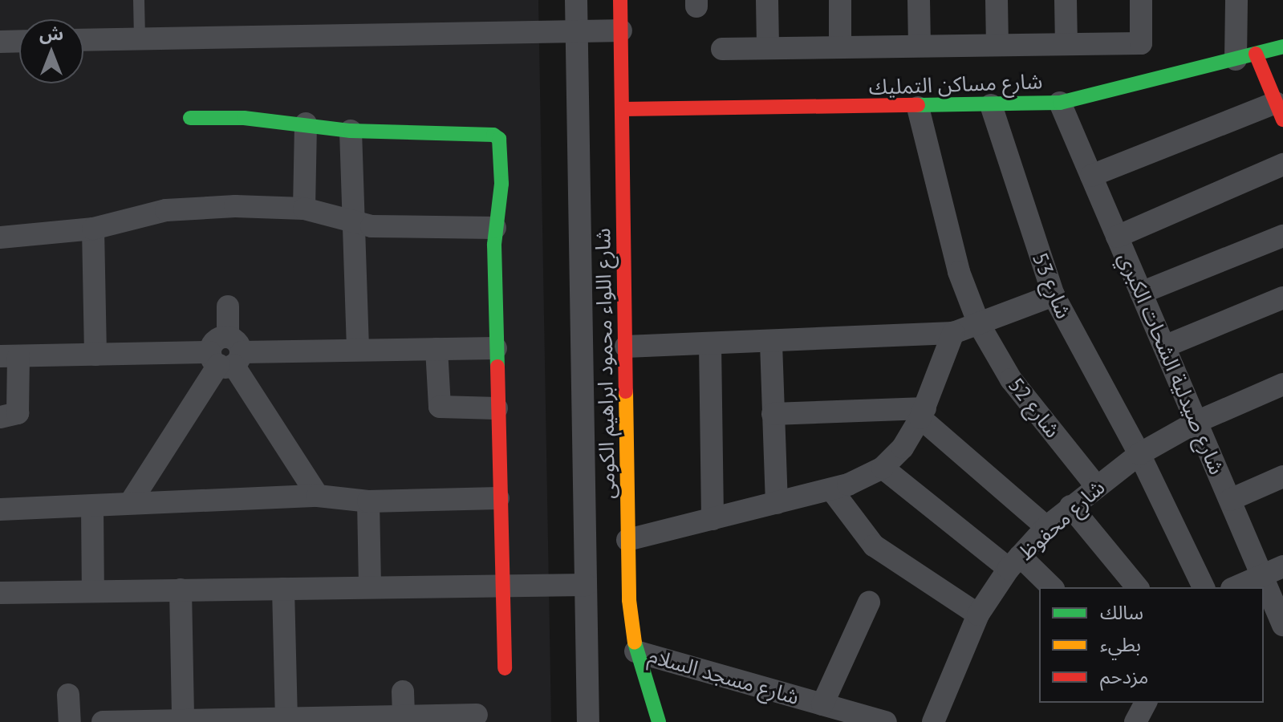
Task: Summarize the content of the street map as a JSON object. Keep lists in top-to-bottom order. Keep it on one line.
{"streets":{"street":["شارع مساكن التمليك","شارع 53","شارع اللواء محمود ابراهيم الكومى","شارع صيدلية الشحات الكبري","شارع 52","شارع محفوظ","شارع مسجد السلام"]},"crossings":[["شارع مساكن التمليك","شارع 53"],["شارع مساكن التمليك","شارع اللواء محمود ابراهيم الكومى"],["شارع مساكن التمليك","شارع صيدلية الشحات الكبري"],["شارع مساكن التمليك","شارع 52"],["شارع 53","شارع محفوظ"],["شارع اللواء محمود ابراهيم الكومى","شارع مسجد السلام"],["شارع صيدلية الشحات الكبري","شارع محفوظ"],["شارع 52","شارع محفوظ"]],"legend":["سالك","بطيء","مزدحم"],"north":"top"}
